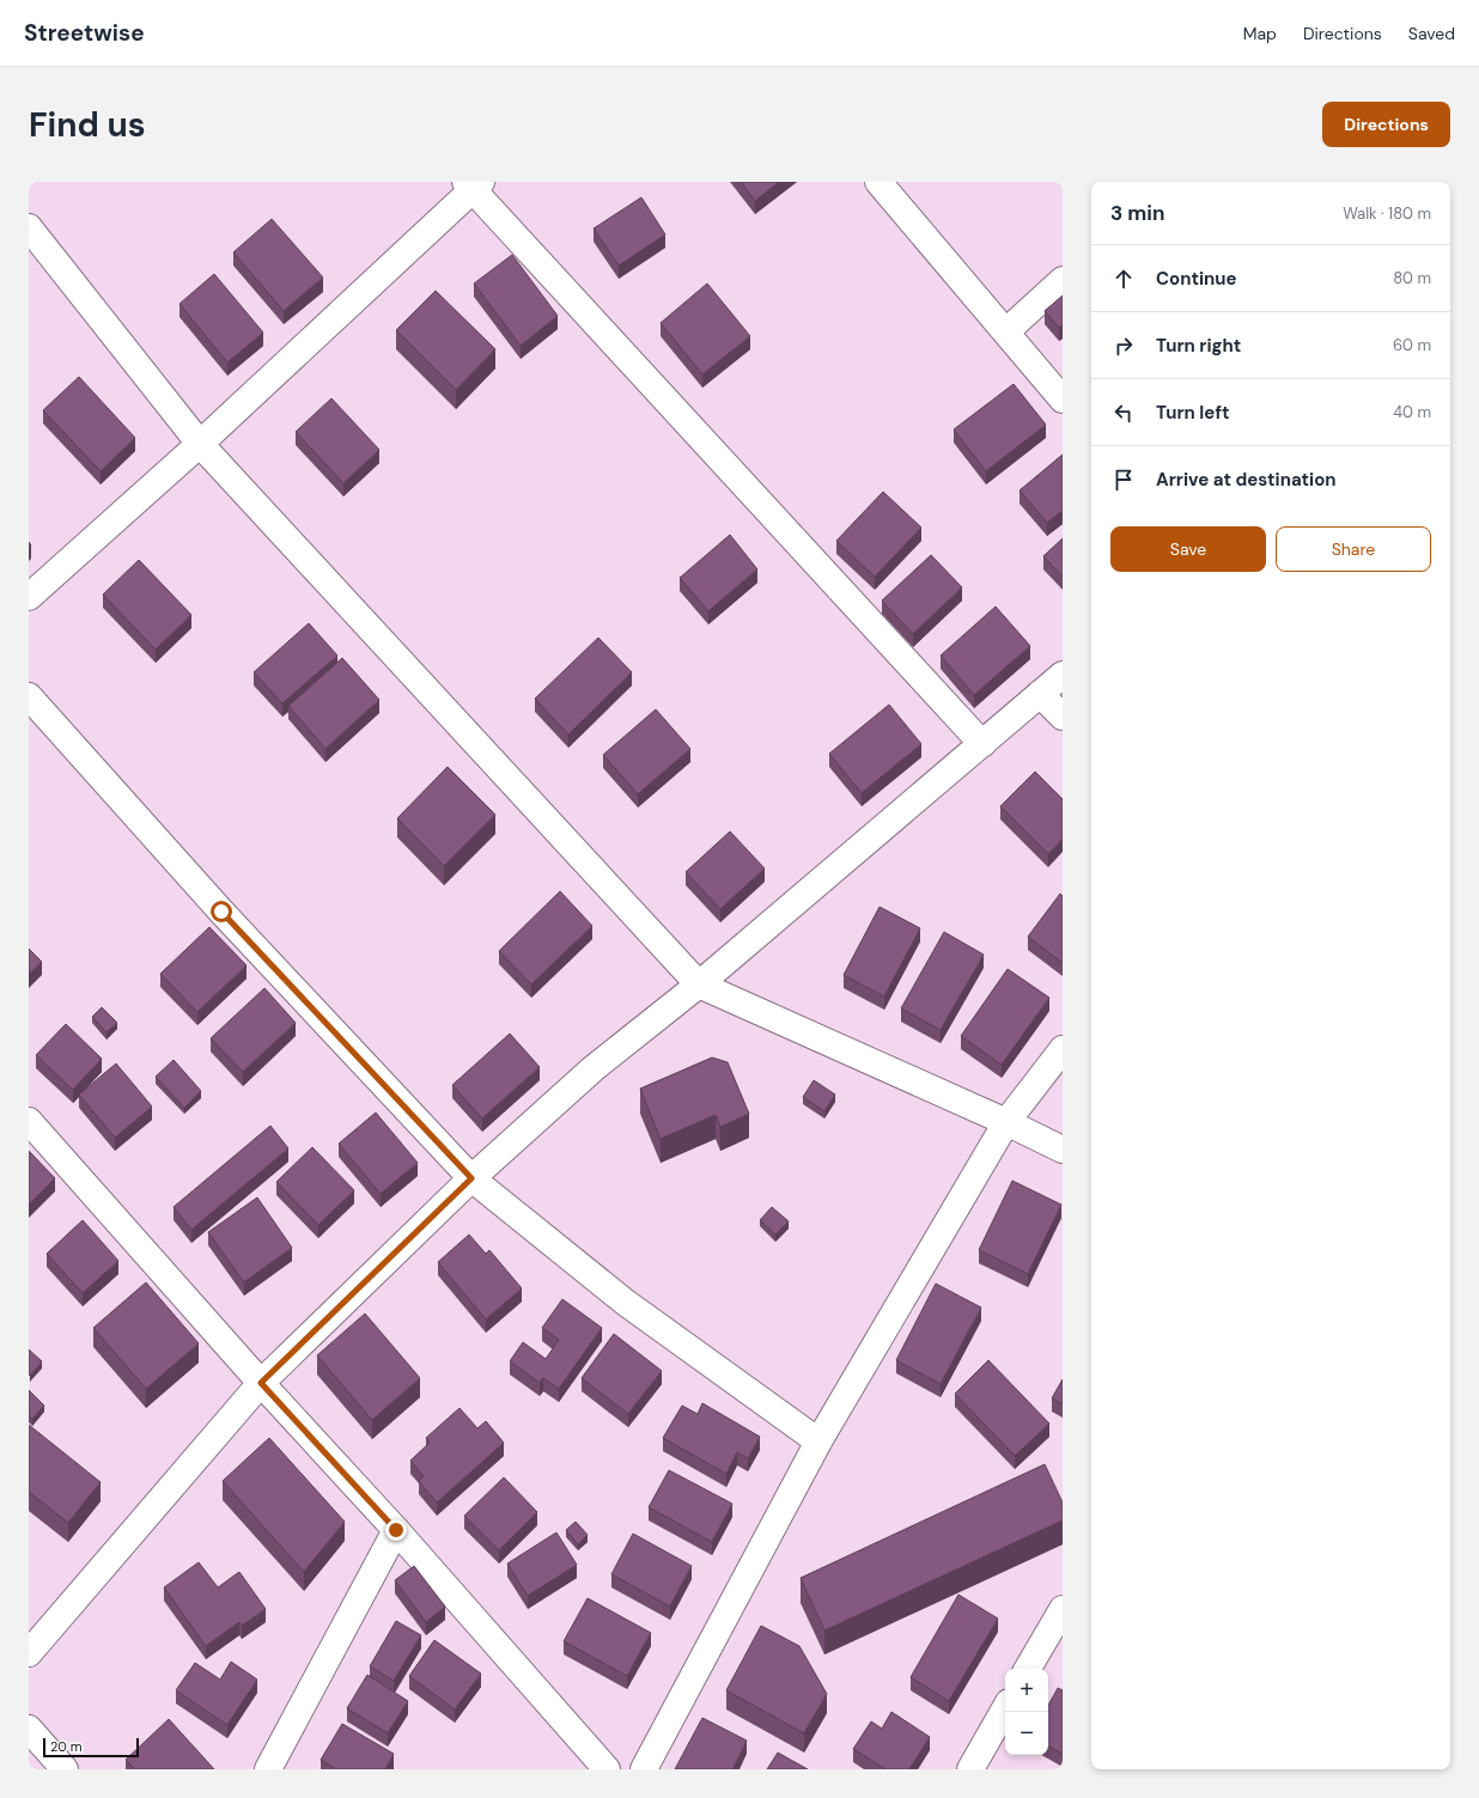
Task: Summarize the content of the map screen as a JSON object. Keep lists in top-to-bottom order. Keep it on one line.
{"scale_bar":"20 m","page":{"header":"Streetwise","nav":["Map","Directions","Saved"],"buttons":["Directions",["Save","Share"]],"title":"Find us","heading":["3 min","Walk · 180 m"],"list":[["Continue","80 m"],["Turn right","60 m"],["Turn left","40 m"],"Arrive at destination"],"map_buttons":["+","−"],"scale":"20 m"}}
